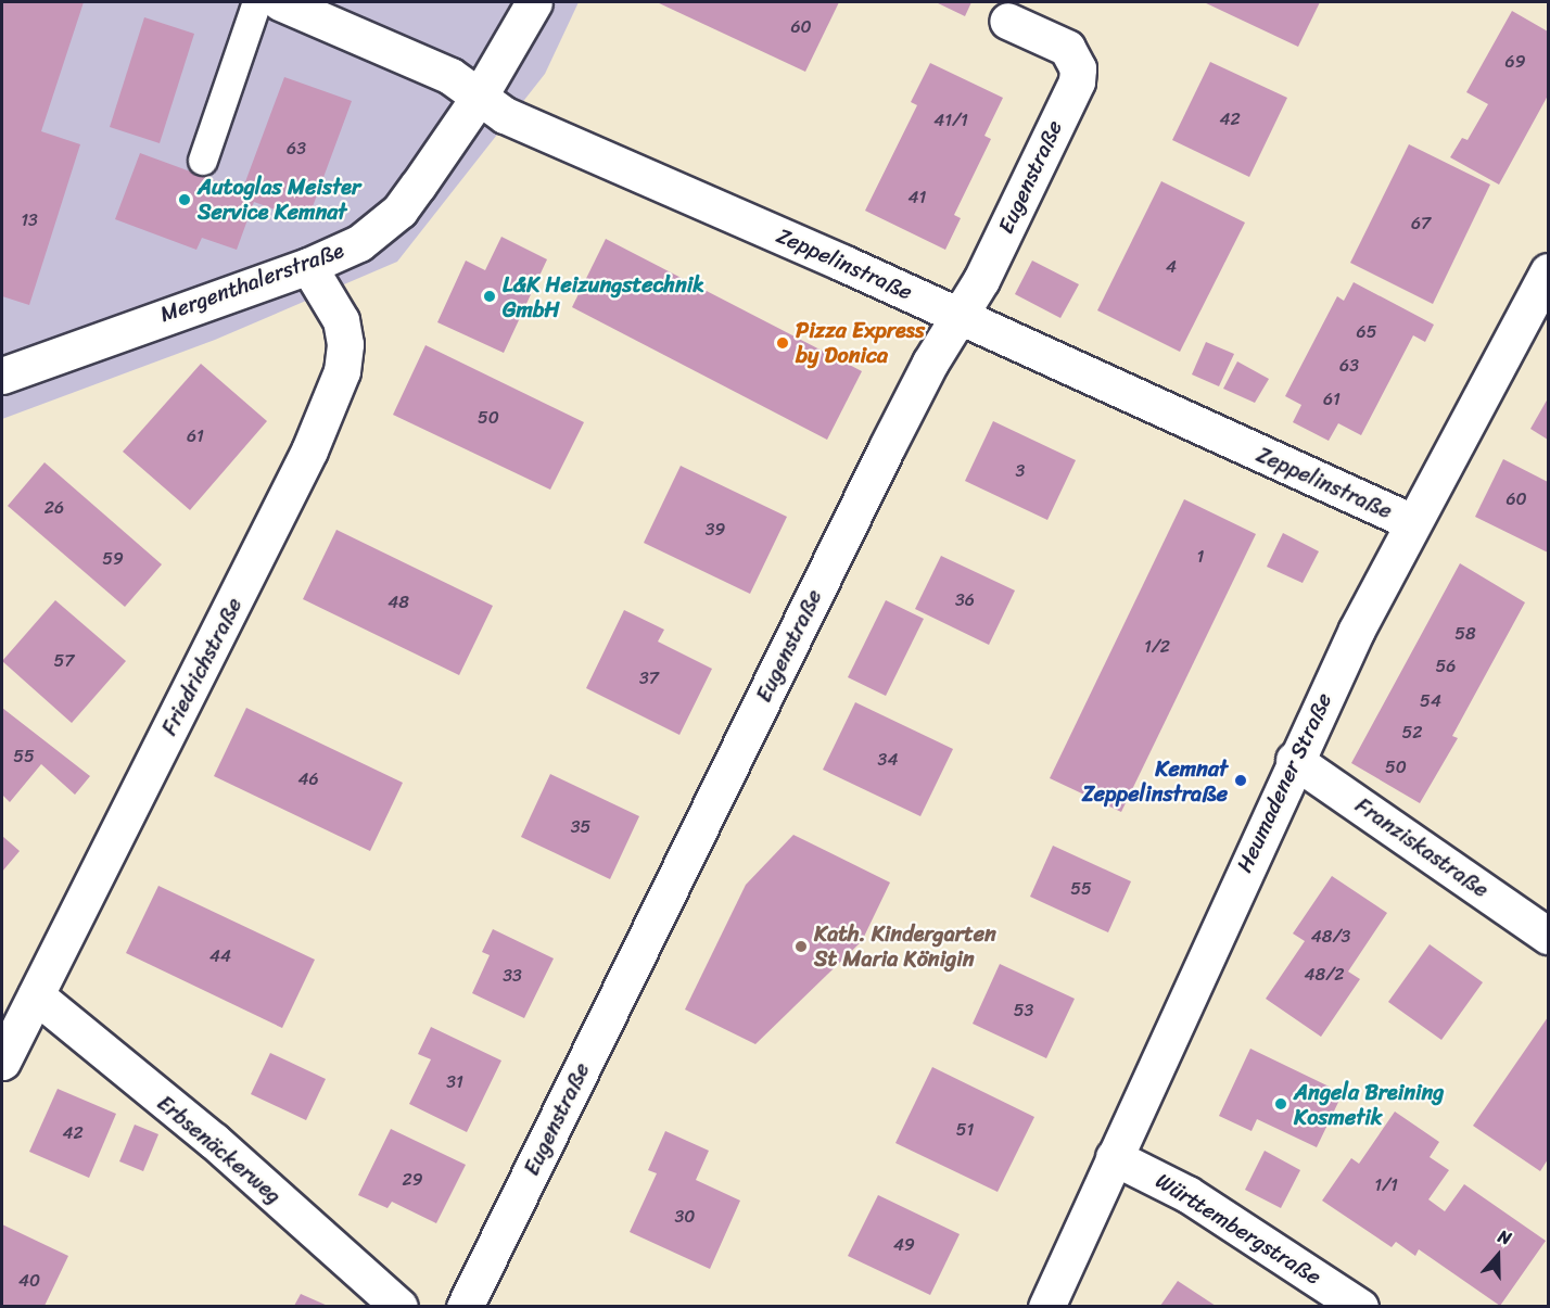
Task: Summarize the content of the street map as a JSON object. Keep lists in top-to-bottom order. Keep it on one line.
{"streets":{"street":["Eugenstraße","Zeppelinstraße","Mergenthalerstraße","Friedrichstraße","Heumadener Straße","Franziskastraße","Erbsenäckerweg","Württembergstraße"]},"crossings":[["Eugenstraße","Zeppelinstraße"],["Zeppelinstraße","Mergenthalerstraße"],["Zeppelinstraße","Heumadener Straße"],["Mergenthalerstraße","Friedrichstraße"],["Friedrichstraße","Erbsenäckerweg"],["Heumadener Straße","Franziskastraße"],["Heumadener Straße","Württembergstraße"]],"places":["Autoglas Meister Service Kemnat","L&K Heizungstechnik GmbH","Pizza Express by Donica","Kemnat Zeppelinstraße","Kath. Kindergarten St Maria Königin","Angela Breining Kosmetik"],"house_numbers":["60","69","42","41/1","63","41","13","67","4","65","63","61","50","61","3","60","26","39","1","59","36","48","58","1/2","57","56","37","54","52","55","34","50","46","35","55","48/3","44","48/2","33","53","31","51","42","29","1/1","30","49","40"],"north":"top"}
